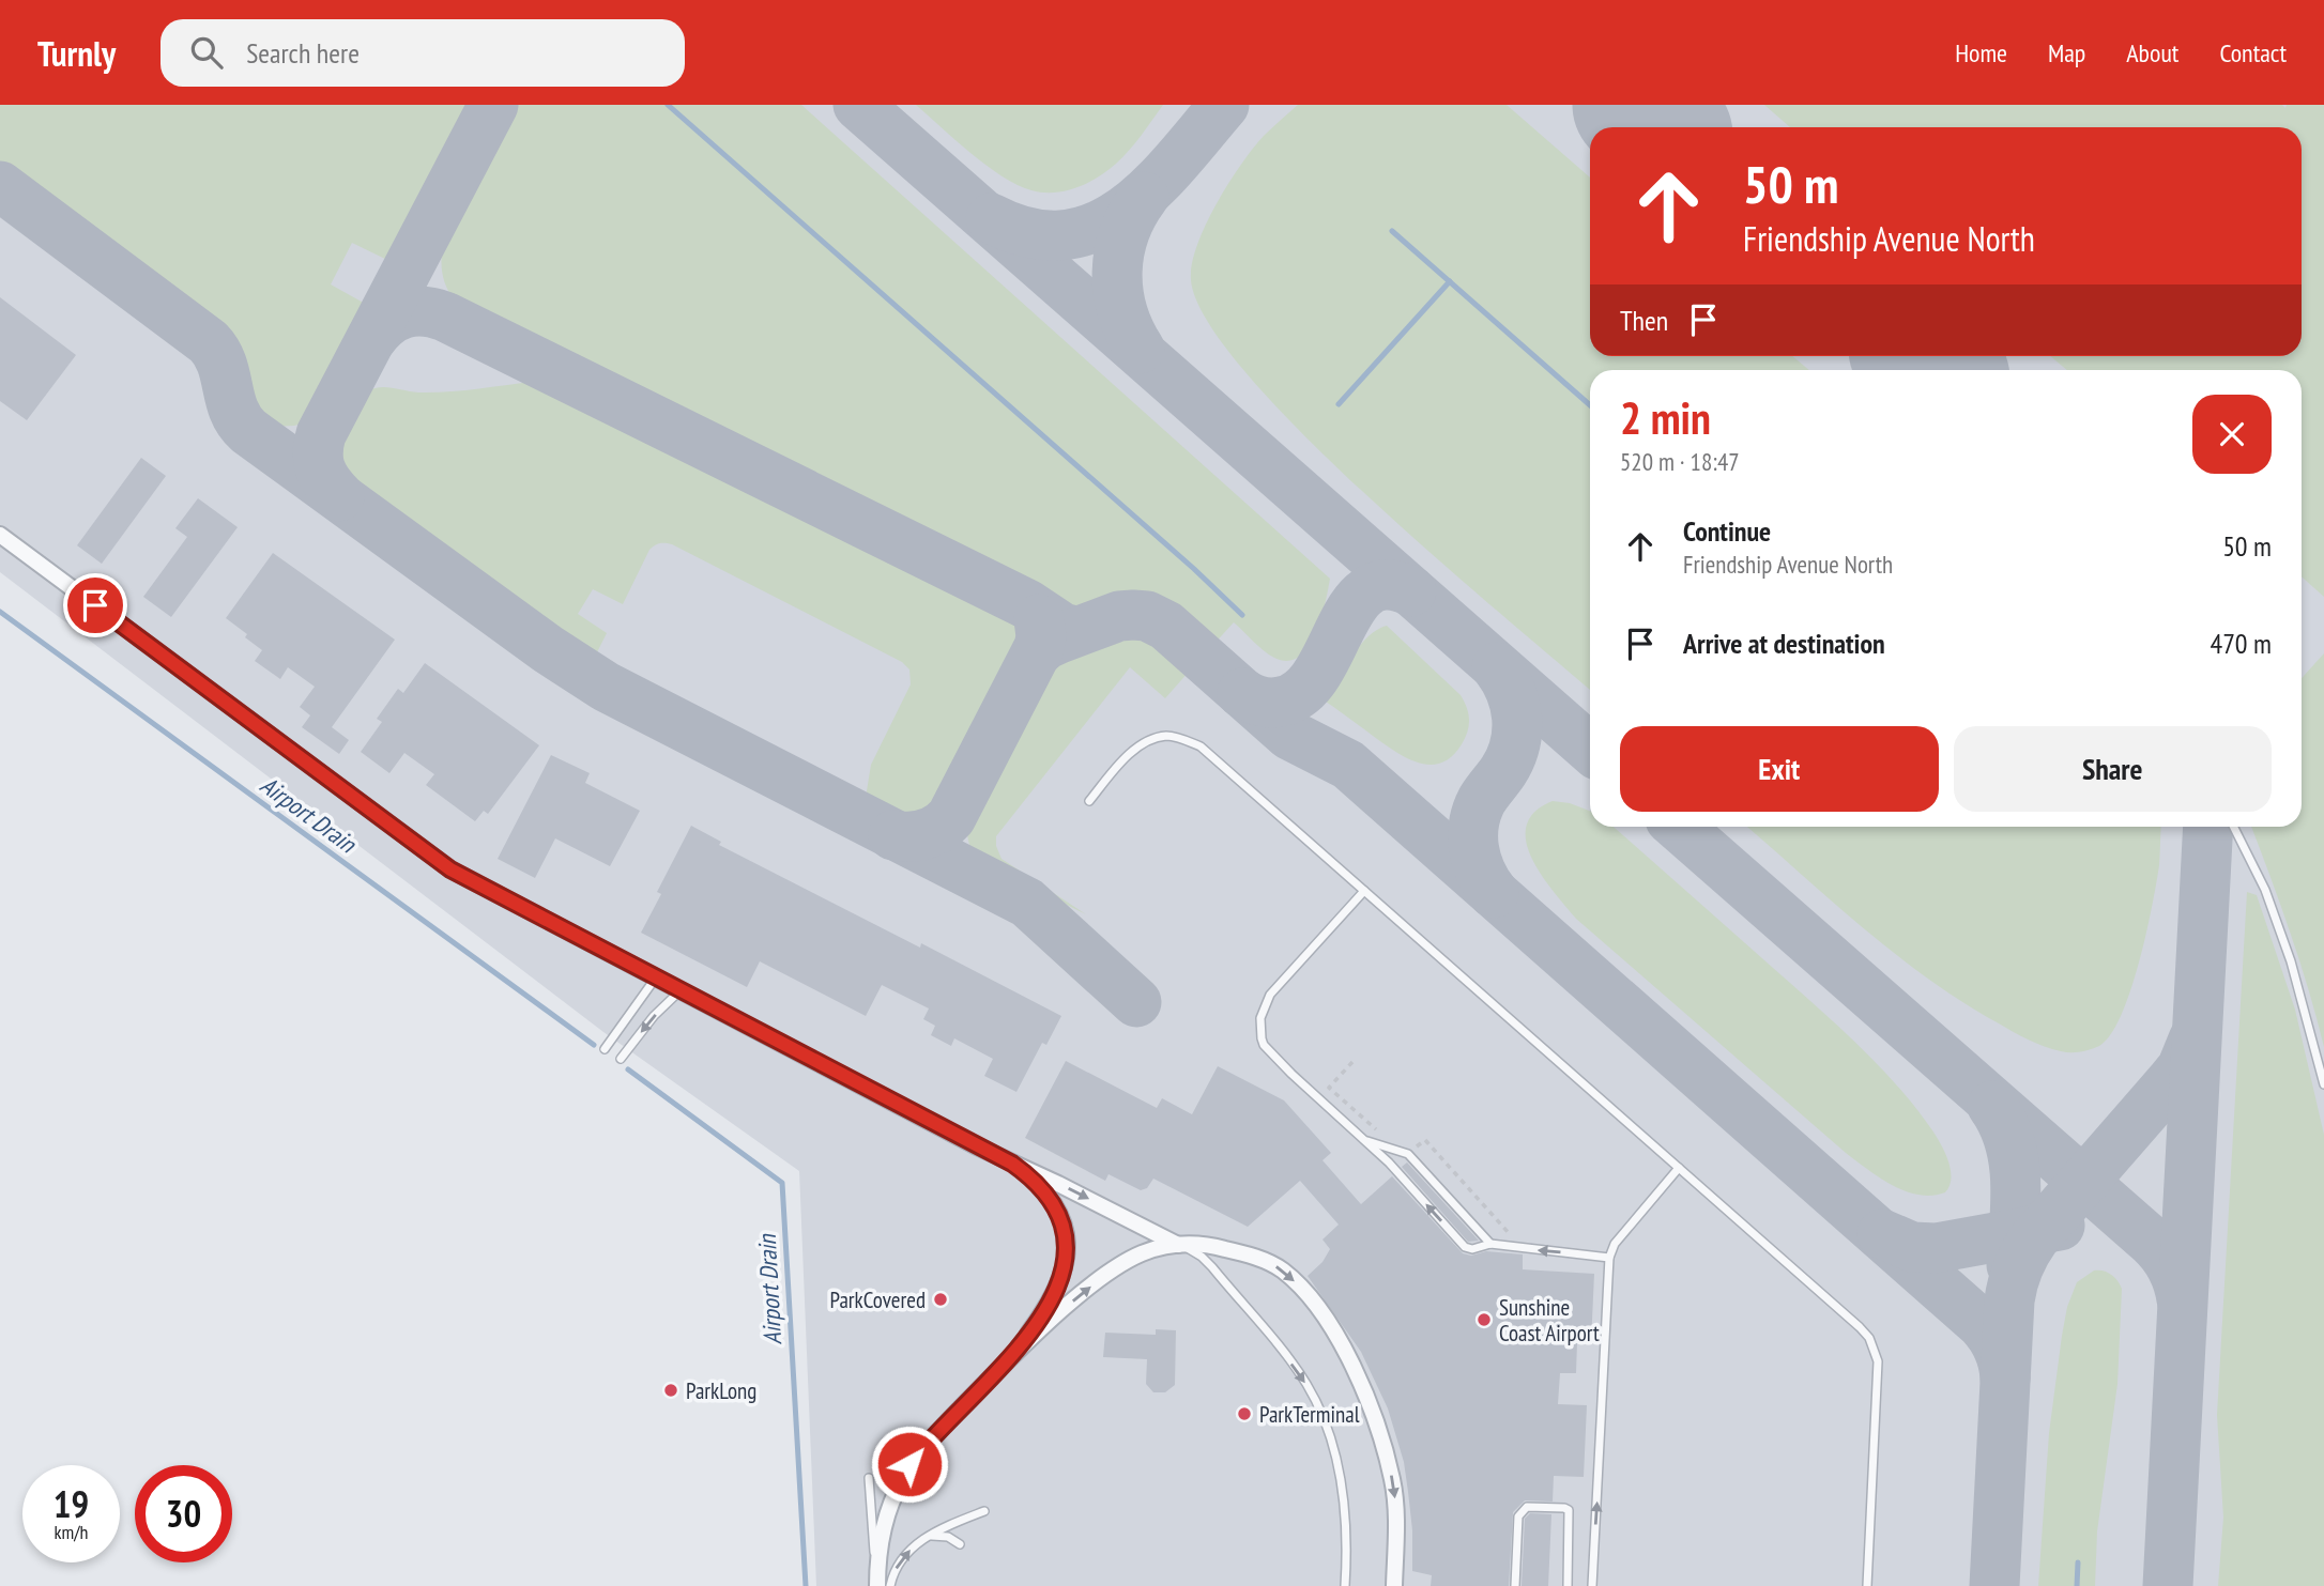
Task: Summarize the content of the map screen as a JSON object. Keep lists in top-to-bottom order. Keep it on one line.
{"water":["Airport Drain"],"places":["ParkCovered","Sunshine Coast Airport","ParkLong","ParkTerminal"],"page":{"header":"Turnly","search":"Search here","nav":["Home","Map","About","Contact"],"turn":["50 m","Friendship Avenue North"],"then":"Then","heading":["2 min","520 m · 18:47"],"list":[{"name":"Continue","note":"Friendship Avenue North","value":"50 m"},{"name":"Arrive at destination","value":"470 m"}],"buttons":["Exit","Share"],"speed":"19 km/h","limit":"30"}}
